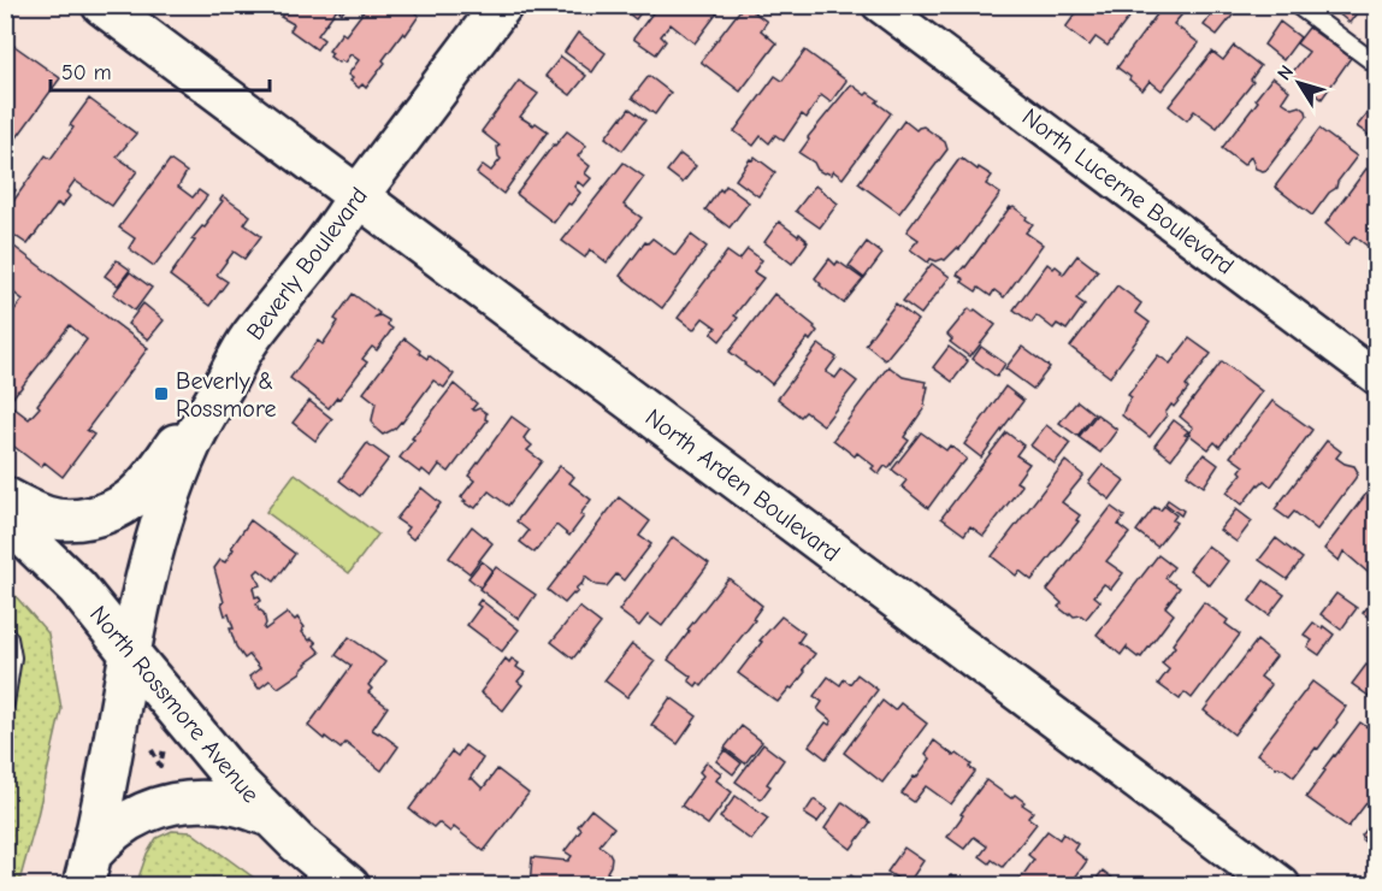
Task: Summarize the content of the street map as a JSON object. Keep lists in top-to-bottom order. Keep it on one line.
{"streets":{"main road":["Beverly Boulevard","North Arden Boulevard","North Rossmore Avenue"],"street":["North Lucerne Boulevard"]},"crossings":[["Beverly Boulevard","North Arden Boulevard"],["Beverly Boulevard","North Rossmore Avenue"]],"places":{"transit":["Beverly & Rossmore"]},"scale_bar":"50 m","north":"top left"}
